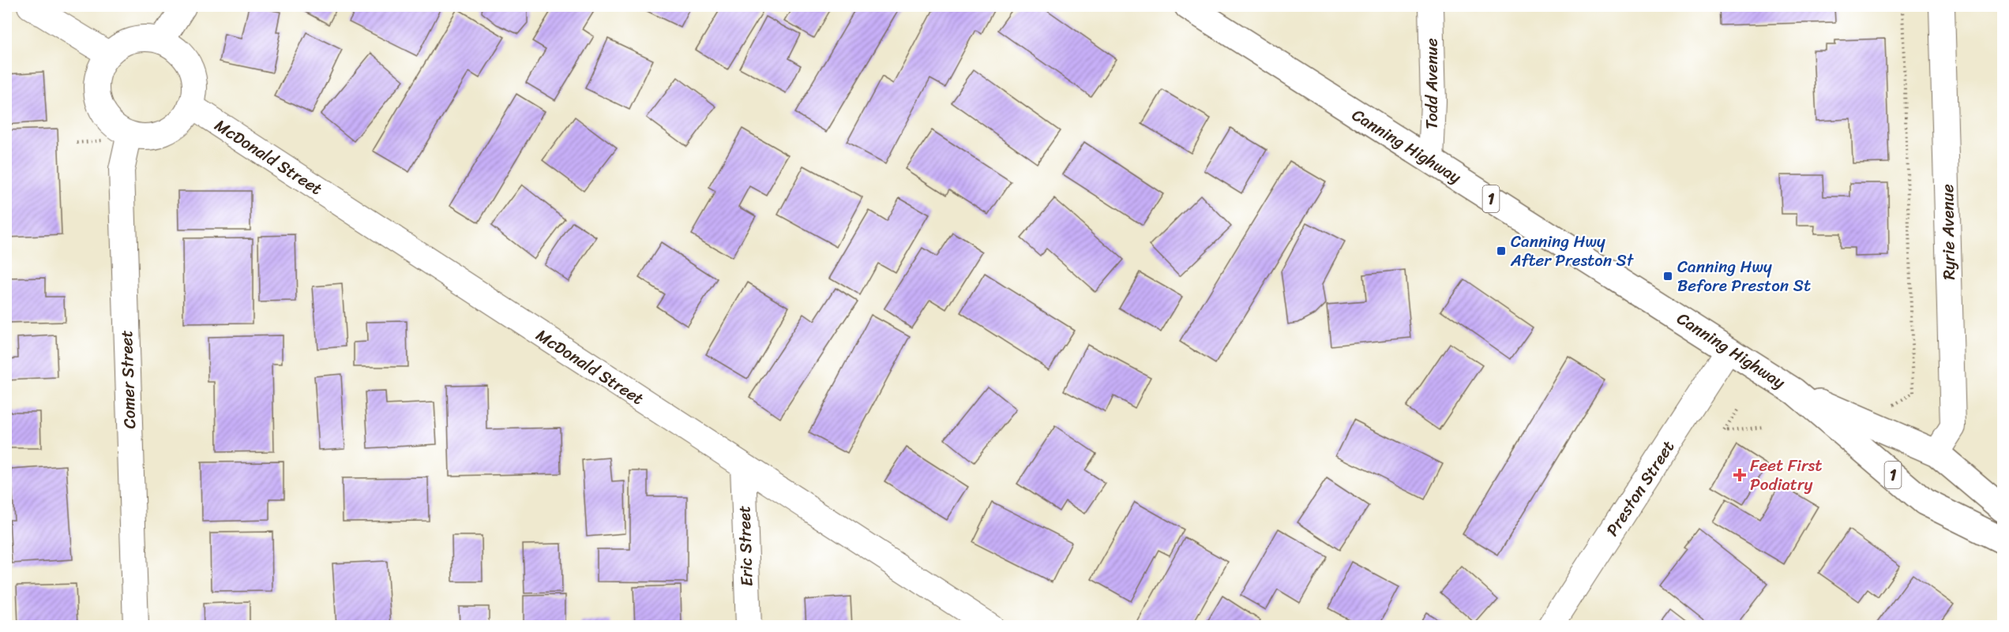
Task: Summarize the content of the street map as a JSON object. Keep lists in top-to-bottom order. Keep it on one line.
{"streets":{"highway":["Canning Highway","1"],"street":["Todd Avenue","McDonald Street","Ryrie Avenue","Comer Street","Preston Street","Eric Street"]},"crossings":[["Todd Avenue","Canning Highway"],["Canning Highway","Ryrie Avenue"],["Canning Highway","Preston Street"],["McDonald Street","Comer Street"],["McDonald Street","Eric Street"]],"places":{"transit":["Canning Hwy After Preston St","Canning Hwy Before Preston St"],"health":["Feet First Podiatry"]}}
